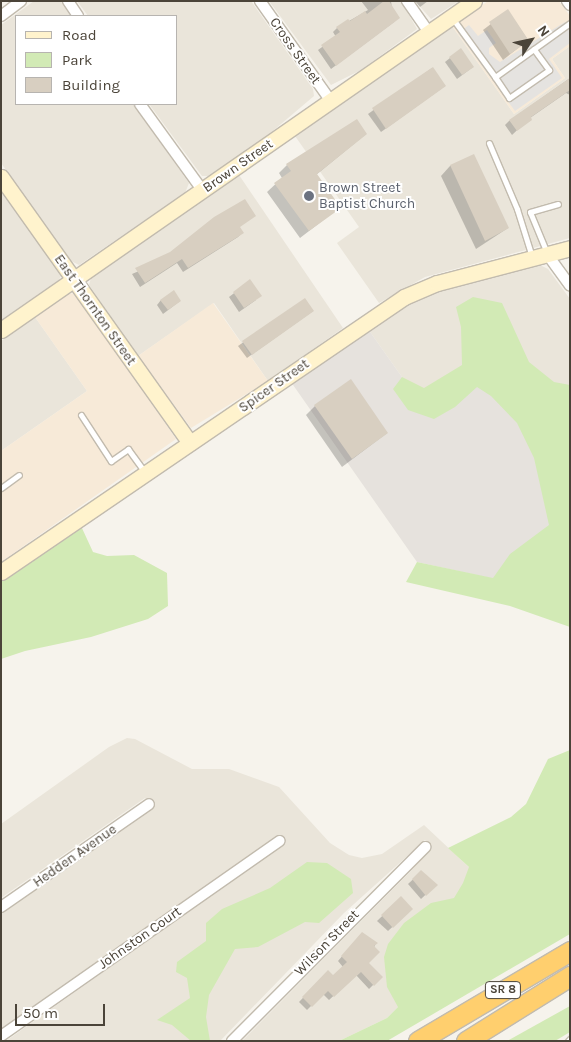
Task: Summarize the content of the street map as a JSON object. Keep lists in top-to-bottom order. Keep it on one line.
{"streets":{"highway":["SR 8"],"main road":["Brown Street","East Thornton Street","Spicer Street"],"street":["Cross Street","Hedden Avenue","Johnston Court","Wilson Street"]},"crossings":[["Cross Street","Brown Street"],["Brown Street","East Thornton Street"],["East Thornton Street","Spicer Street"]],"places":["Brown Street Baptist Church"],"legend":["Road","Park","Building"],"scale_bar":"50 m","north":"top right"}
